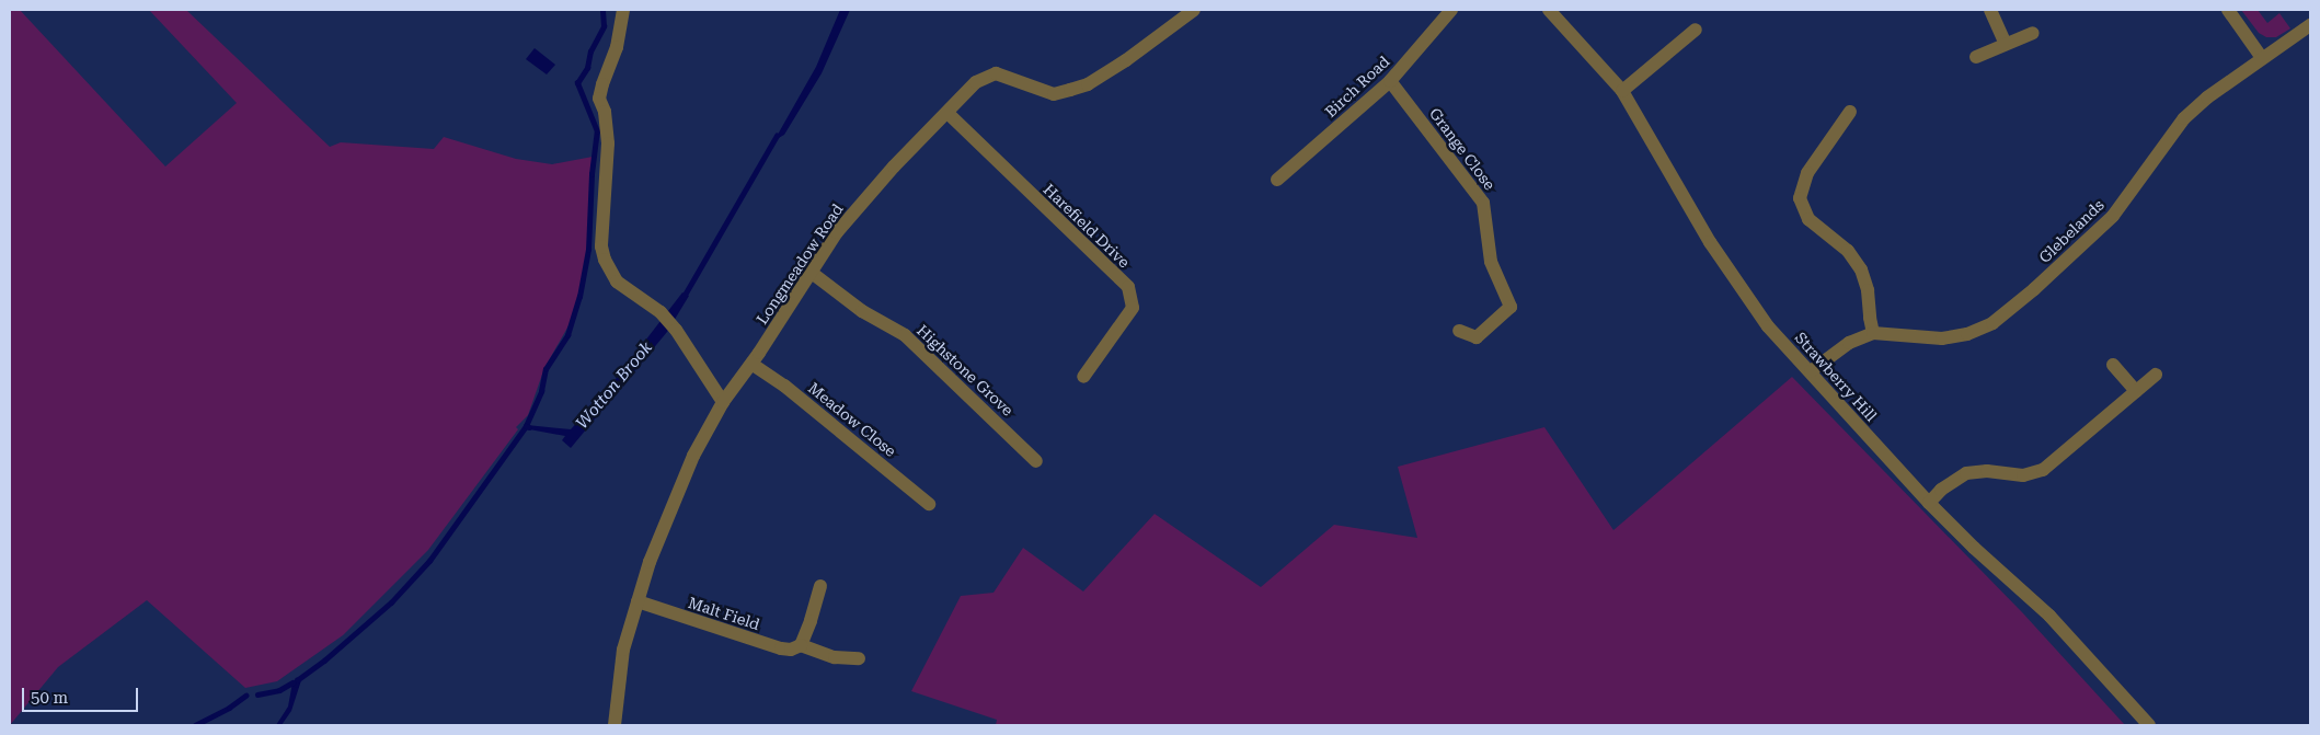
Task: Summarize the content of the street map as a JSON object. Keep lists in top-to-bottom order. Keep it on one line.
{"streets":{"street":["Birch Road","Grange Close","Harefield Drive","Glebelands","Longmeadow Road","Highstone Grove","Strawberry Hill","Meadow Close","Malt Field"]},"crossings":[["Birch Road","Grange Close"],["Harefield Drive","Longmeadow Road"],["Glebelands","Strawberry Hill"],["Longmeadow Road","Highstone Grove"],["Longmeadow Road","Meadow Close"],["Longmeadow Road","Malt Field"]],"water":["Wotton Brook"],"scale_bar":"50 m"}
